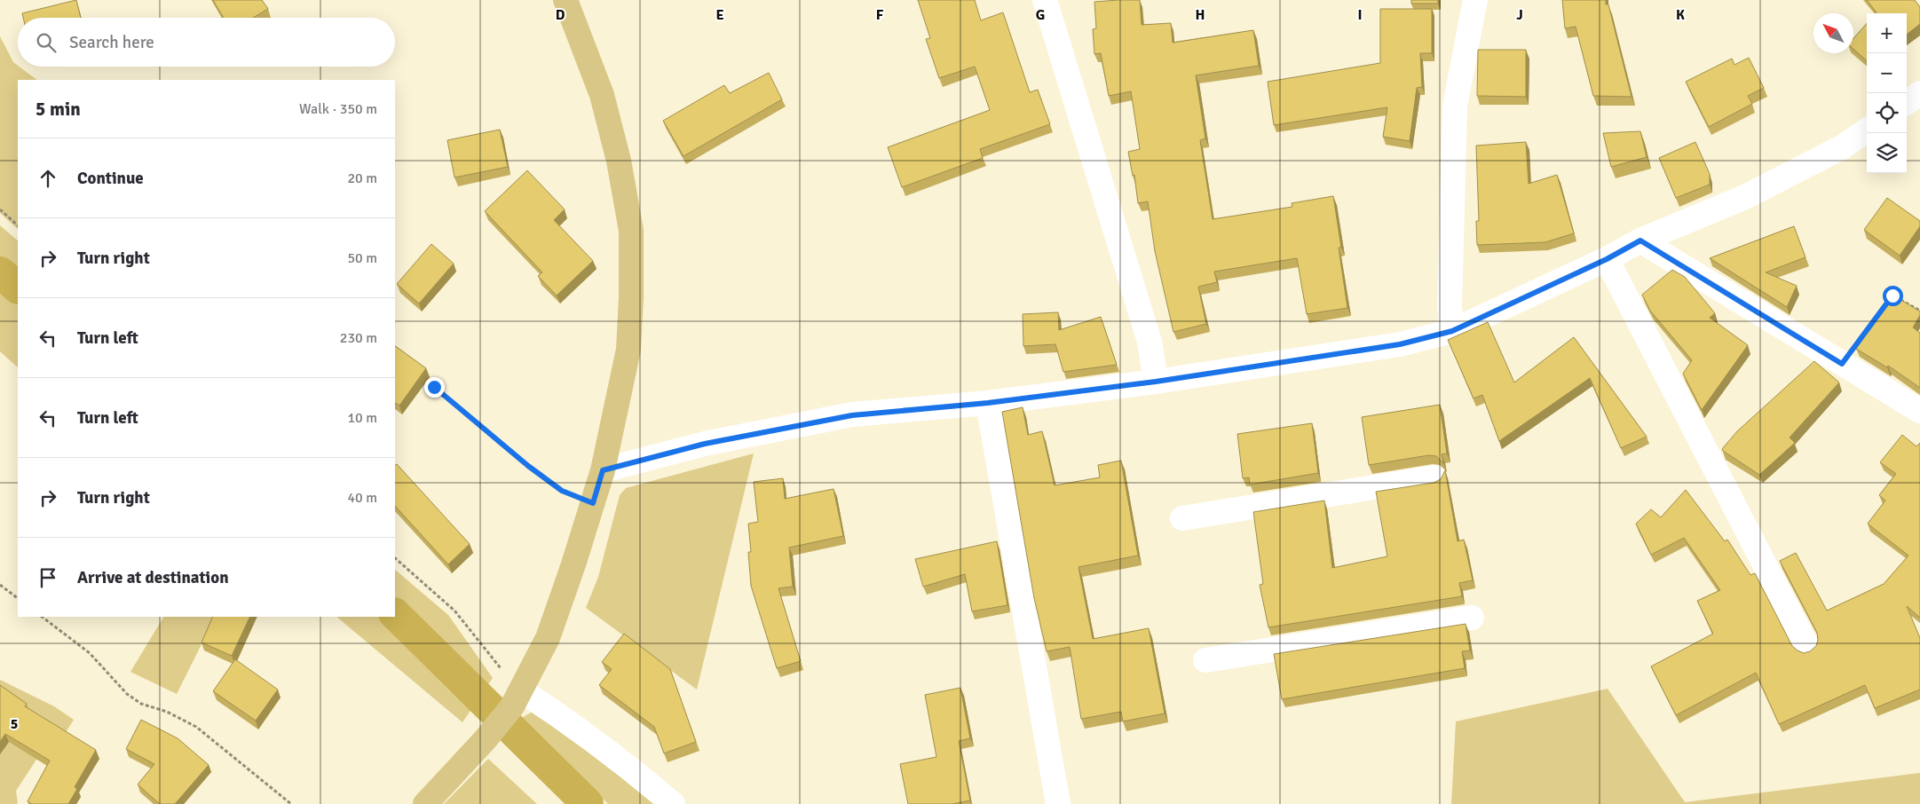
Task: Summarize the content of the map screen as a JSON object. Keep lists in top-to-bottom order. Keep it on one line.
{"north":"top left","page":{"map_buttons":["+","−"],"search":"Search here","heading":["5 min","Walk · 350 m"],"list":[["Continue","20 m"],["Turn right","50 m"],["Turn left","230 m"],["Turn left","10 m"],["Turn right","40 m"],"Arrive at destination"]},"grid":{"columns":["D","E","F","G","H","I","J","K"],"rows":["5"]}}
